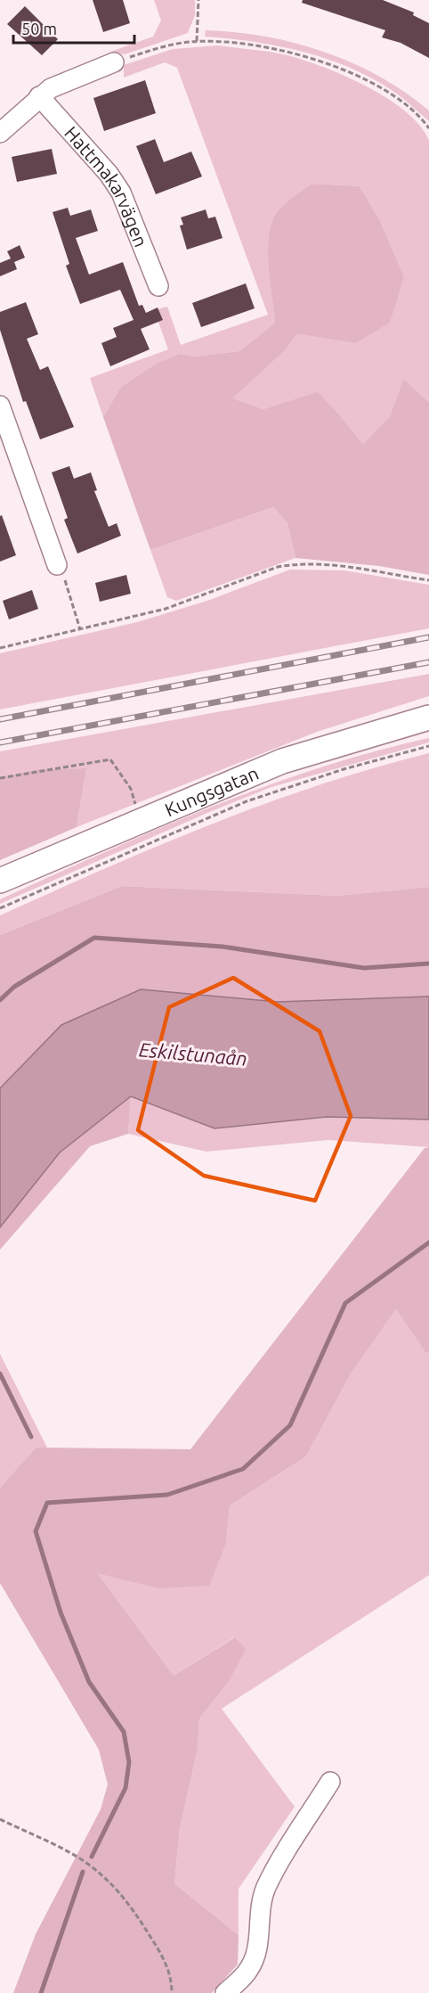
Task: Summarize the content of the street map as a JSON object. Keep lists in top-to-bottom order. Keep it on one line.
{"streets":{"main road":["Kungsgatan"],"street":["Hattmakarvägen"]},"water":["Eskilstunaån"],"scale_bar":"50 m"}
